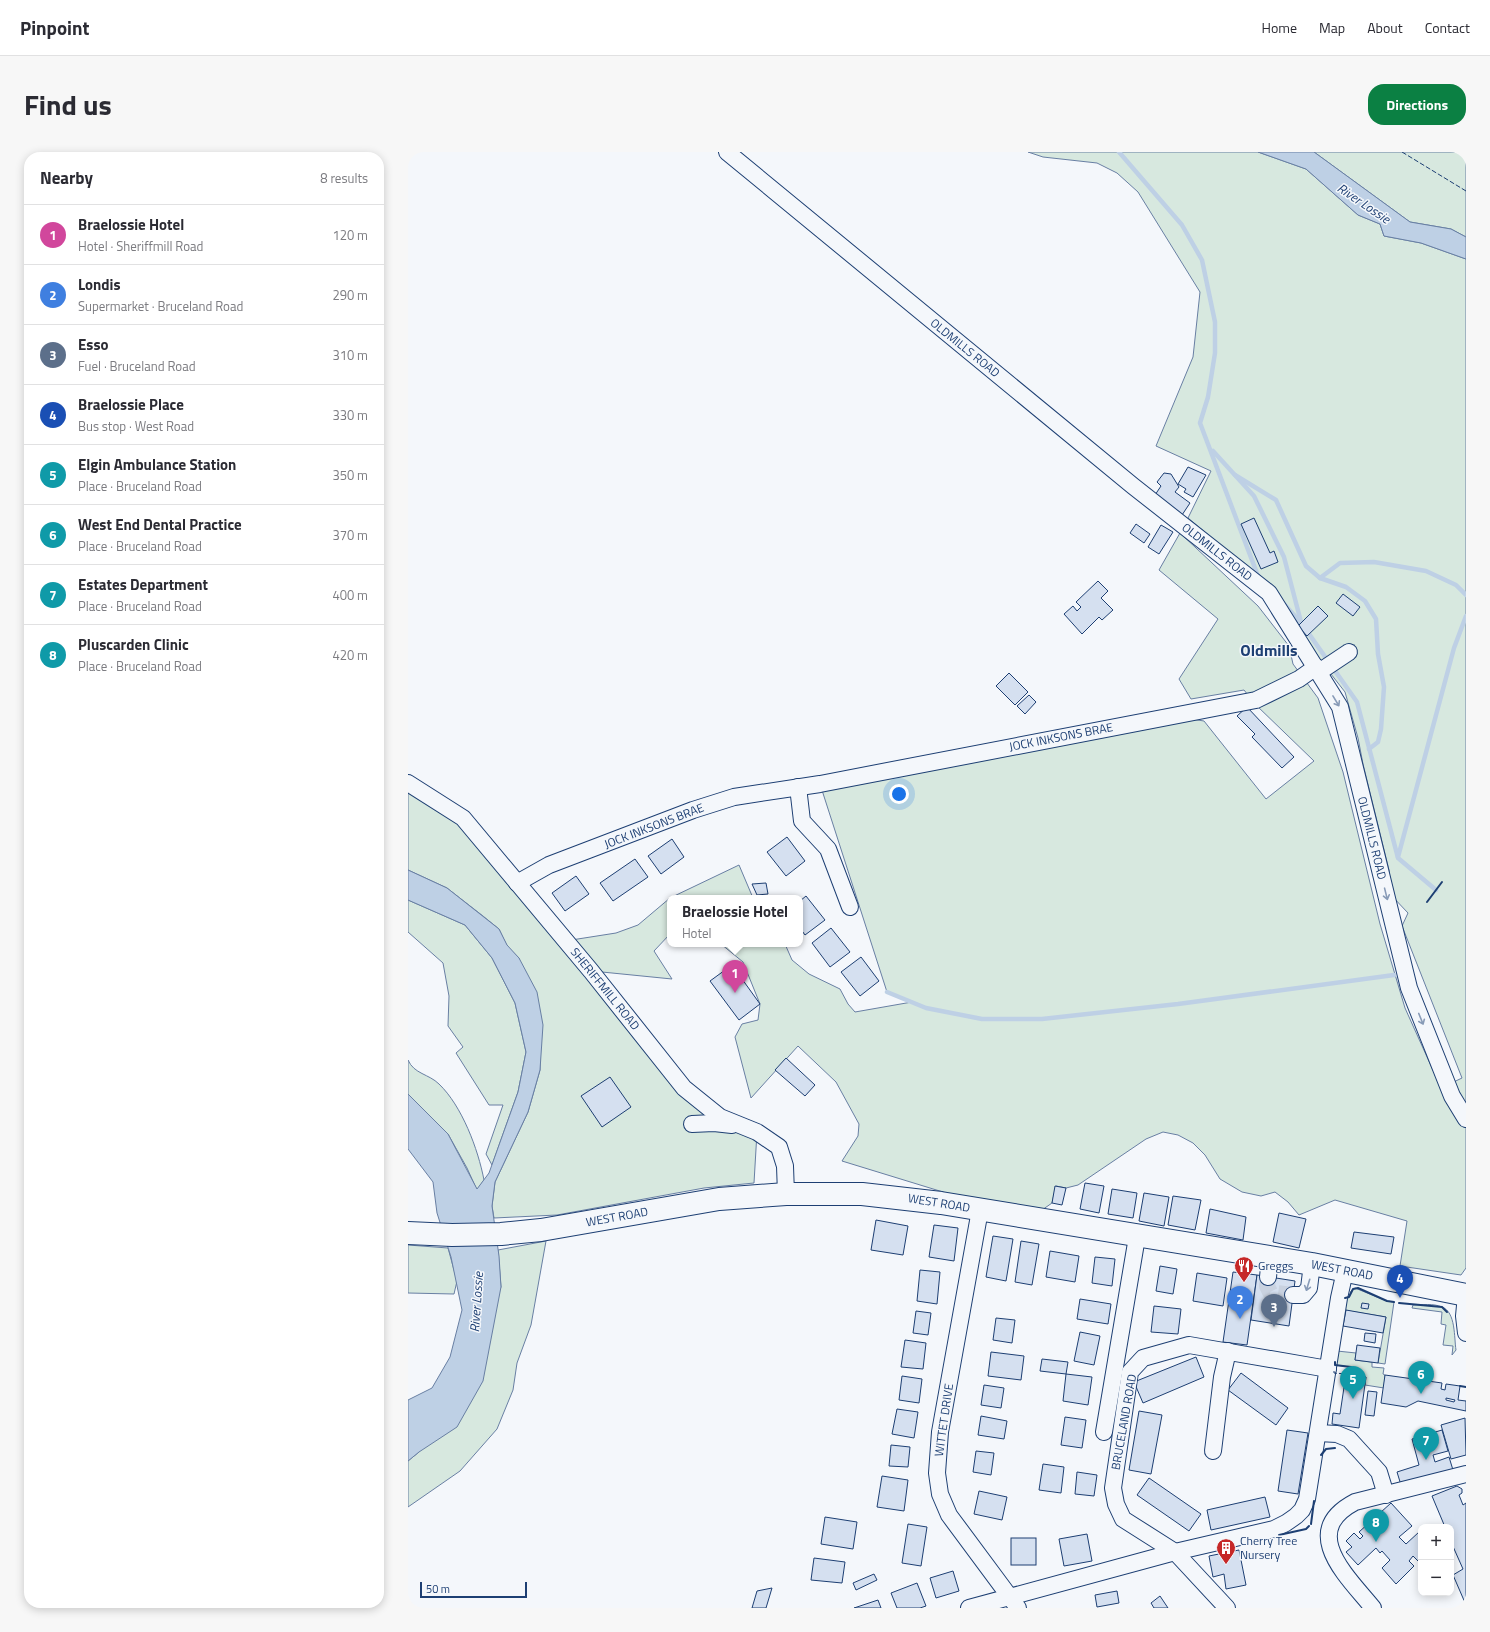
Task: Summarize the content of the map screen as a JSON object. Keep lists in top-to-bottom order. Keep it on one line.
{"streets":{"highway":["WEST ROAD"],"street":["OLDMILLS ROAD","JOCK INKSONS BRAE","SHERIFFMILL ROAD","WITTET DRIVE","BRUCELAND ROAD"]},"crossings":[["OLDMILLS ROAD","JOCK INKSONS BRAE"],["JOCK INKSONS BRAE","SHERIFFMILL ROAD"],["SHERIFFMILL ROAD","WEST ROAD"],["WEST ROAD","WITTET DRIVE"]],"one_way":["OLDMILLS ROAD"],"districts":["Oldmills"],"water":["River Lossie"],"places":{"restaurant":["Greggs"],"building":["Cherry Tree Nursery"]},"scale_bar":"50 m","page":{"header":"Pinpoint","nav":["Home","Map","About","Contact"],"title":"Find us","buttons":"Directions","heading":["Nearby","8 results"],"list":[{"mark":"1","name":"Braelossie Hotel","note":"Hotel · Sheriffmill Road","value":"120 m"},{"mark":"2","name":"Londis","note":"Supermarket · Bruceland Road","value":"290 m"},{"mark":"3","name":"Esso","note":"Fuel · Bruceland Road","value":"310 m"},{"mark":"4","name":"Braelossie Place","note":"Bus stop · West Road","value":"330 m"},{"mark":"5","name":"Elgin Ambulance Station","note":"Place · Bruceland Road","value":"350 m"},{"mark":"6","name":"West End Dental Practice","note":"Place · Bruceland Road","value":"370 m"},{"mark":"7","name":"Estates Department","note":"Place · Bruceland Road","value":"400 m"},{"mark":"8","name":"Pluscarden Clinic","note":"Place · Bruceland Road","value":"420 m"}],"popup":["Braelossie Hotel","Hotel"],"pins":["1","4","2","3","6","5","7","8"],"map_buttons":["+","−"],"scale":"50 m"}}
